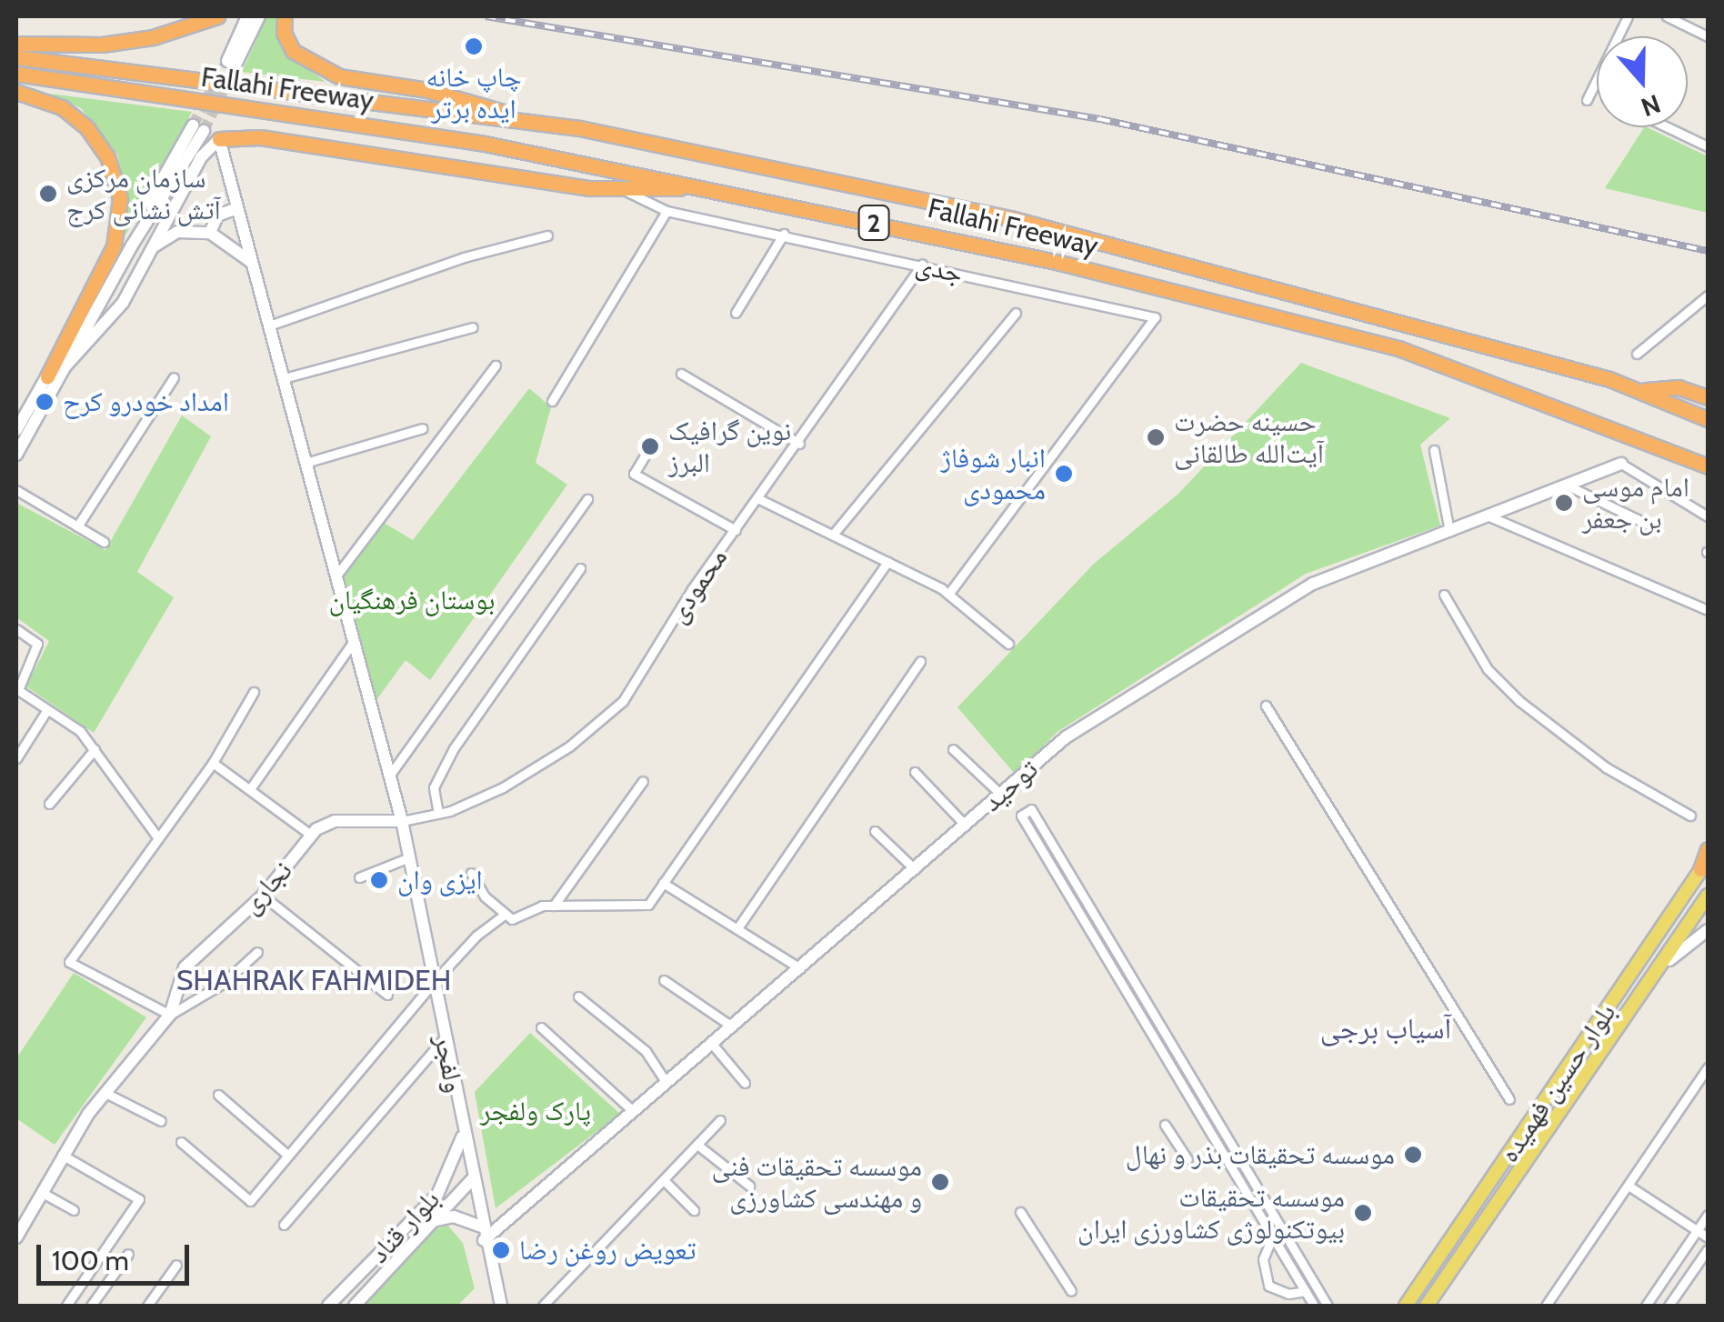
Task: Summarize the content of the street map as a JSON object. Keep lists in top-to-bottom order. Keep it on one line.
{"streets":{"highway":["Fallahi Freeway","2"],"main road":["بلوار حسین فهمیده"],"street":["جدی","محمودی","توحید","نجاری","ولفجر","بلوار قناد"]},"crossings":[["جدی","محمودی"],["محمودی","نجاری"],["محمودی","ولفجر"],["توحید","ولفجر"],["نجاری","ولفجر"],["ولفجر","بلوار قناد"]],"districts":["SHAHRAK FAHMIDEH","آسیاب برجی"],"parks":["بوستان فرهنگیان","پارک ولفجر"],"places":["چاپ خانه ایده برتر","سازمان مرکزی آتش نشانی کرج","امداد خودرو کرح","حسینه حضرت آیت‌الله طالقانی","نوین گرافیک البرز","انبار شوفاژ محمودی","امام موسی بن جعفر","ایزی وان","موسسه تحقیقات بذر و نهال","موسسه تحقیقات فنی و مهندسی کشاورزی","موسسه تحقیقات بیوتکنولوژی کشاورزی ایران","تعویض روغن رضا"],"scale_bar":"100 m","north":"bottom"}
